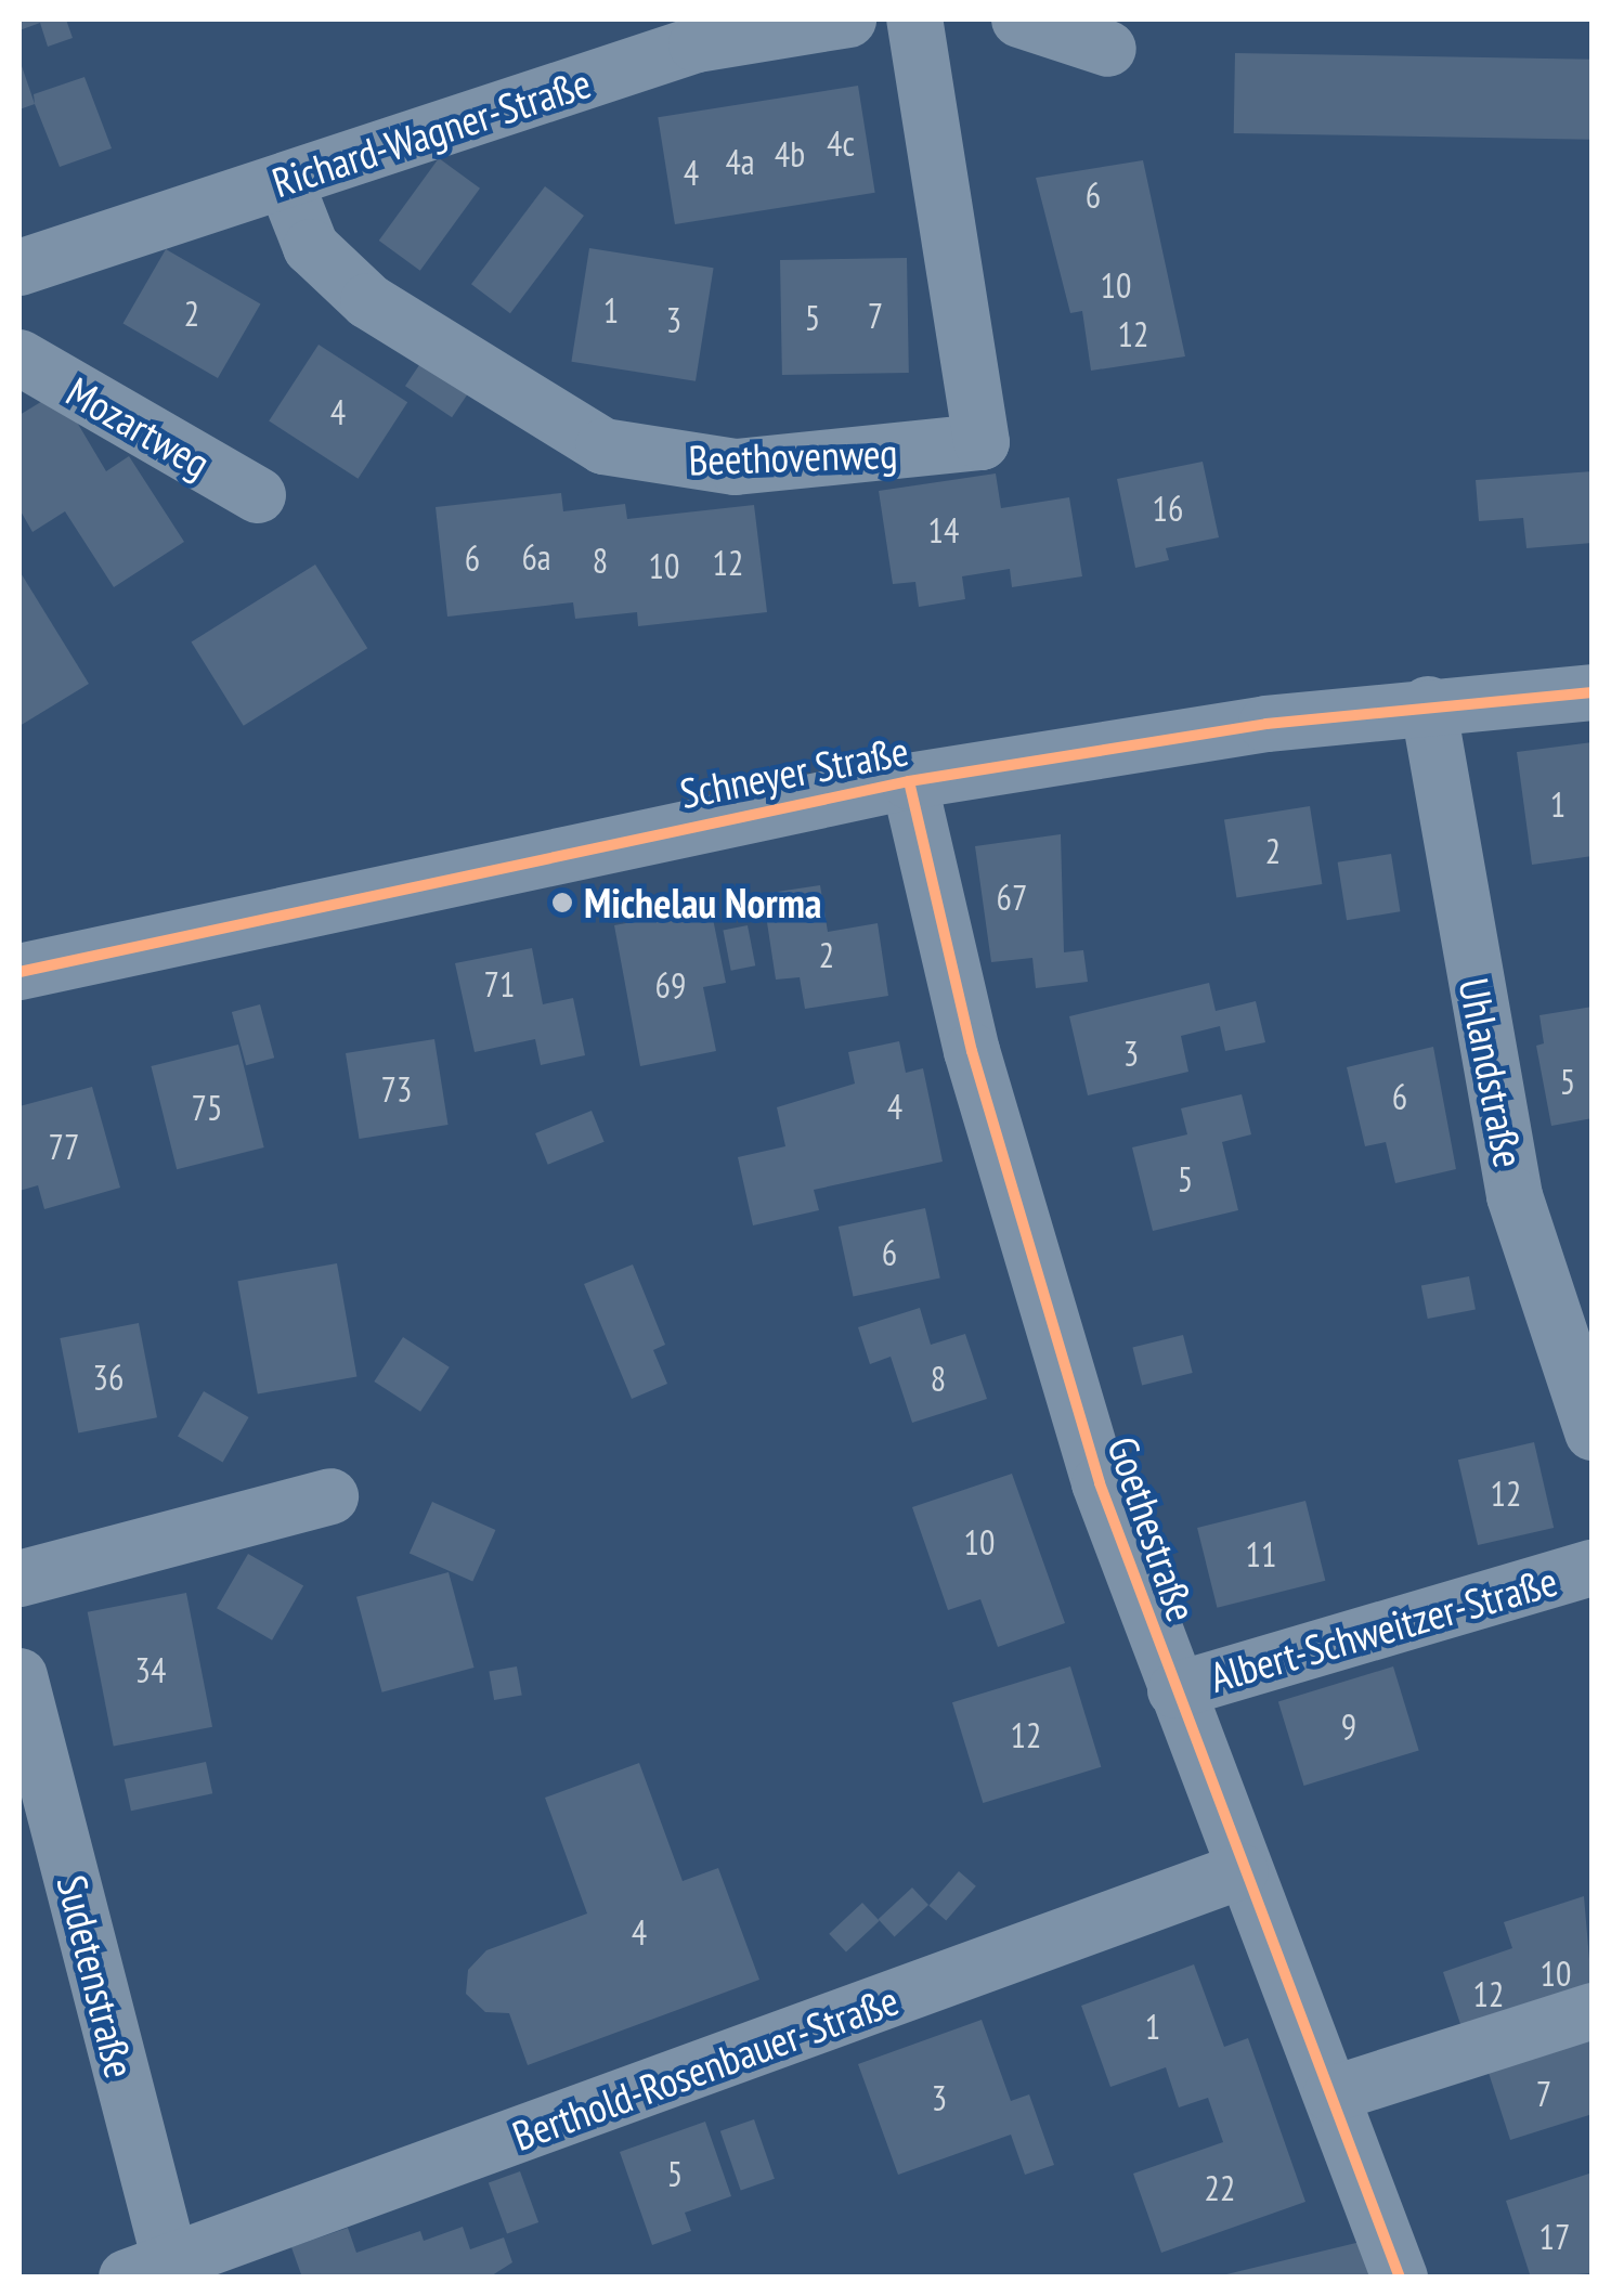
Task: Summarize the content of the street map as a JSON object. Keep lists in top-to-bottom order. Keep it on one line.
{"streets":{"street":["Richard-Wagner-Straße","Mozartweg","Beethovenweg","Schneyer Straße","Uhlandstraße","Goethestraße","Albert-Schweitzer-Straße","Sudetenstraße","Berthold-Rosenbauer-Straße"]},"crossings":[["Richard-Wagner-Straße","Beethovenweg"],["Schneyer Straße","Uhlandstraße"],["Schneyer Straße","Goethestraße"],["Goethestraße","Albert-Schweitzer-Straße"],["Goethestraße","Berthold-Rosenbauer-Straße"],["Sudetenstraße","Berthold-Rosenbauer-Straße"]],"places":["Michelau Norma"],"house_numbers":["4c","4b","4a","4","6","10","1","2","7","5","3","12","4","16","14","6a","6","8","12","10","1","2","67","2","71","69","3","5","73","6","4","75","77","5","6","36","8","12","10","11","34","9","12","4","10","12","1","7","3","5","22","17"]}
